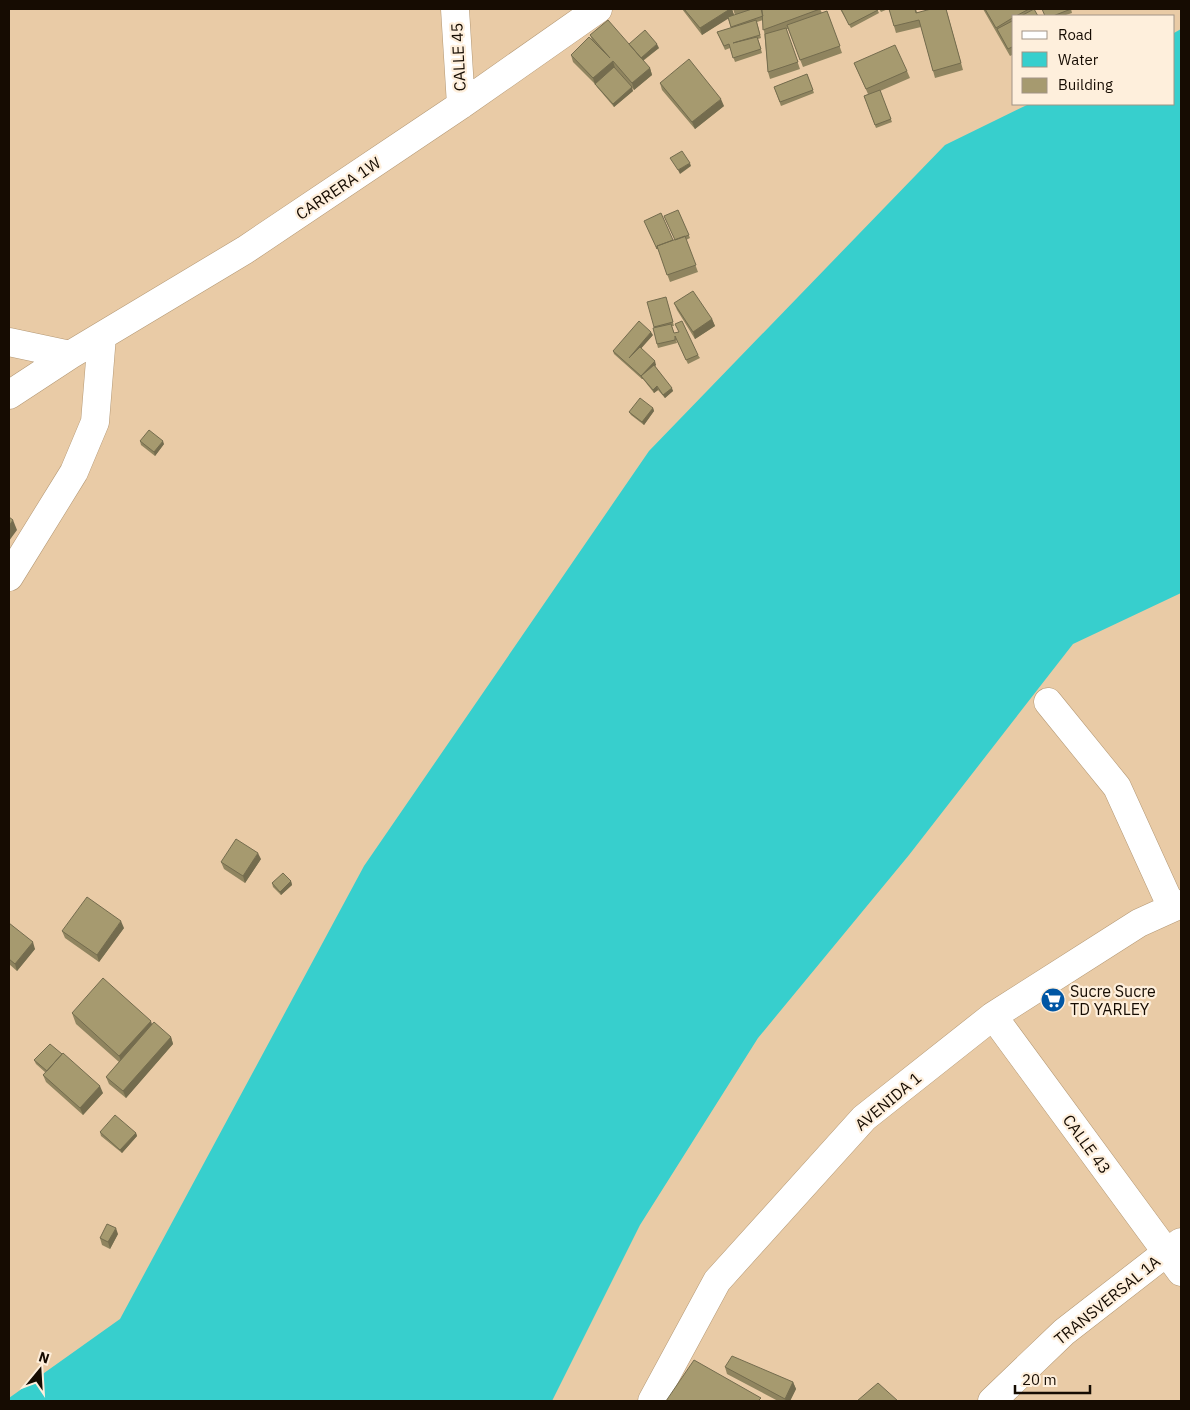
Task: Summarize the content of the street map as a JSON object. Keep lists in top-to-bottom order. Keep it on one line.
{"streets":{"street":["CALLE 45","CARRERA 1W","AVENIDA 1","CALLE 43","TRANSVERSAL 1A"]},"crossings":[["CALLE 45","CARRERA 1W"],["AVENIDA 1","CALLE 43"],["CALLE 43","TRANSVERSAL 1A"]],"places":{"supermarket":["Sucre Sucre TD YARLEY"]},"legend":["Road","Water","Building"],"scale_bar":"20 m","north":"top"}
